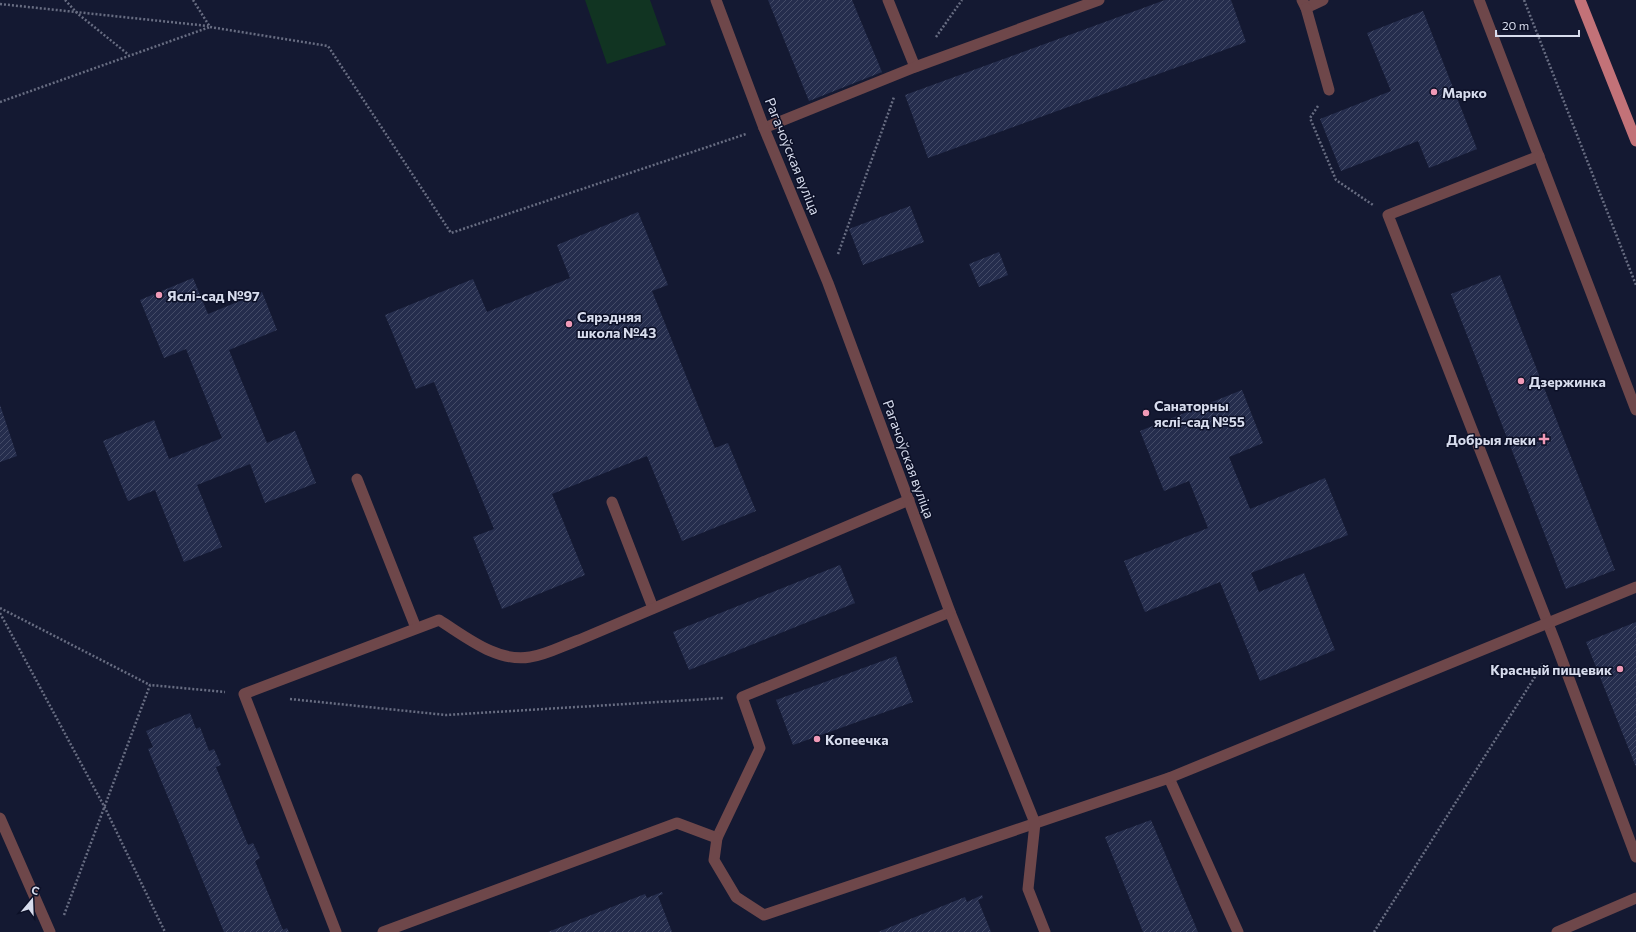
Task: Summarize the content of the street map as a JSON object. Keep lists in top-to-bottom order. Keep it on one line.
{"streets":{"street":["Рагачоўская вуліца"]},"places":{"other":["Марко","Яслі-сад №97","Сярэдняя школа №43","Дзержинка","Санаторны яслі-сад №55","Красный пищевик","Копеечка"],"health":["Добрыя леки"]},"scale_bar":"20 m","north":"top"}
